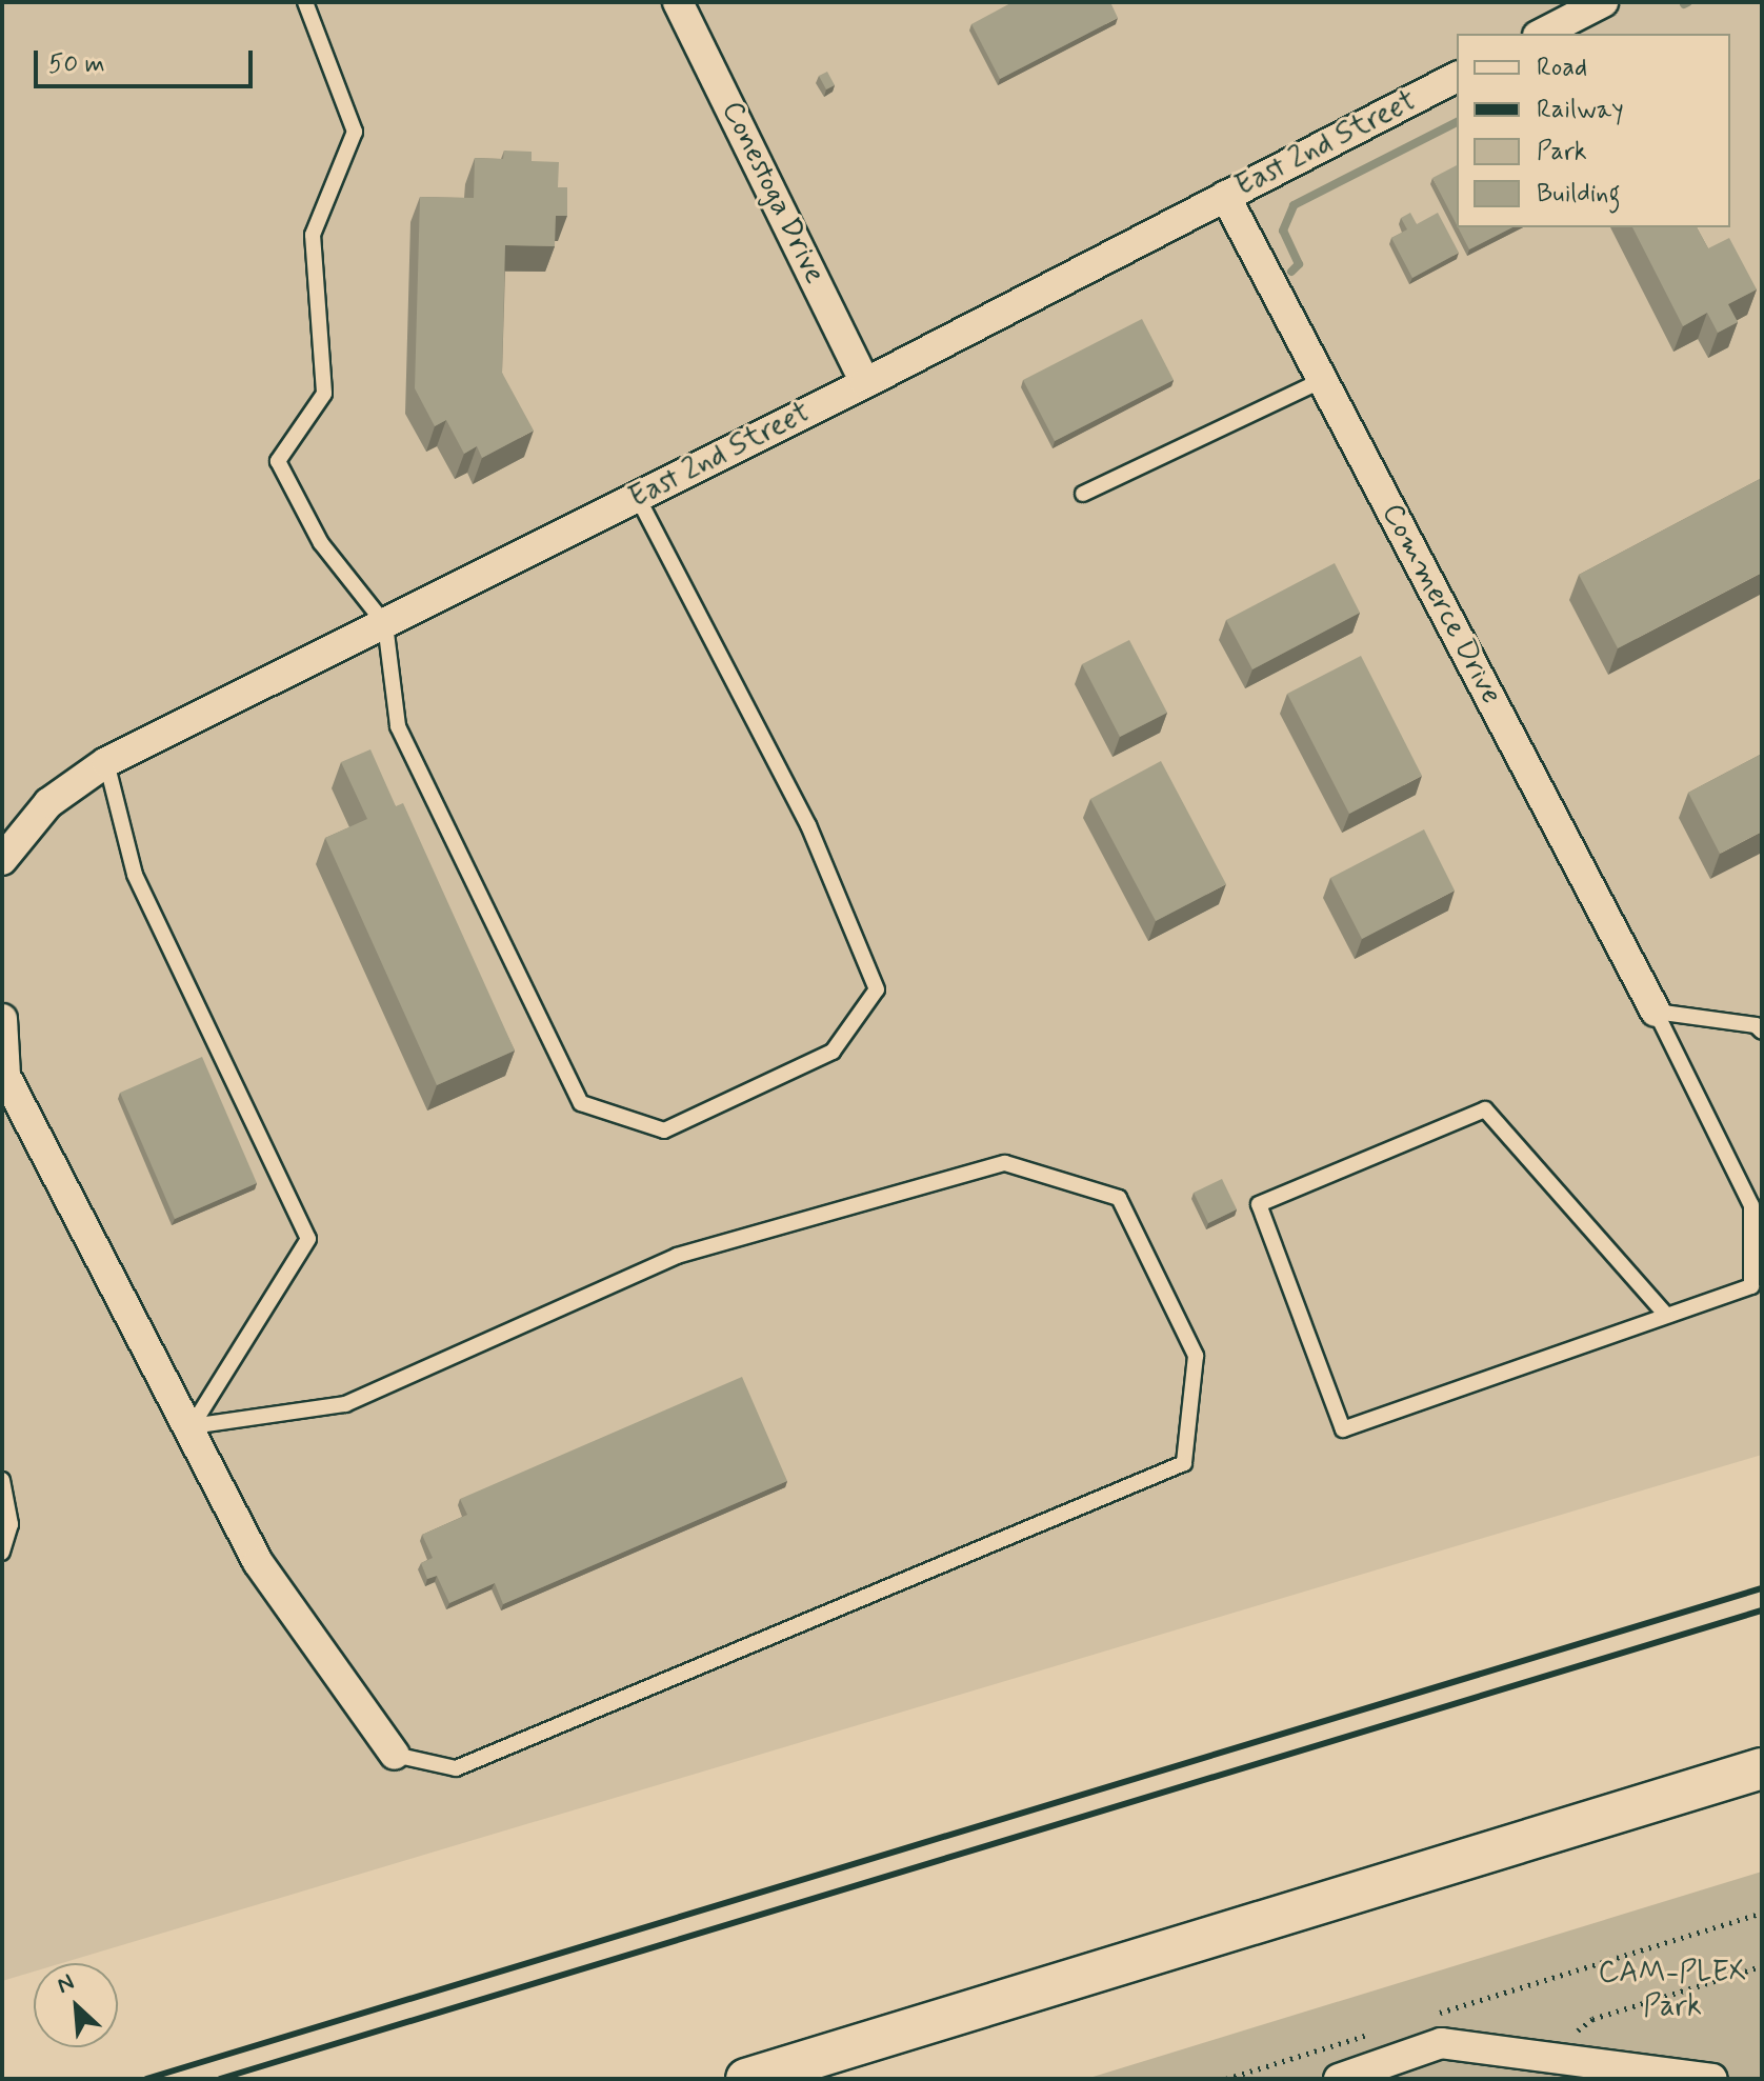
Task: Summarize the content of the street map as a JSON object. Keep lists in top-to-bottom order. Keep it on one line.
{"streets":{"street":["East 2nd Street","Conestoga Drive","Commerce Drive"]},"crossings":[["East 2nd Street","Conestoga Drive"],["East 2nd Street","Commerce Drive"]],"parks":["CAM-PLEX Park"],"legend":["Road","Railway","Park","Building"],"scale_bar":"50 m","north":"top left"}
